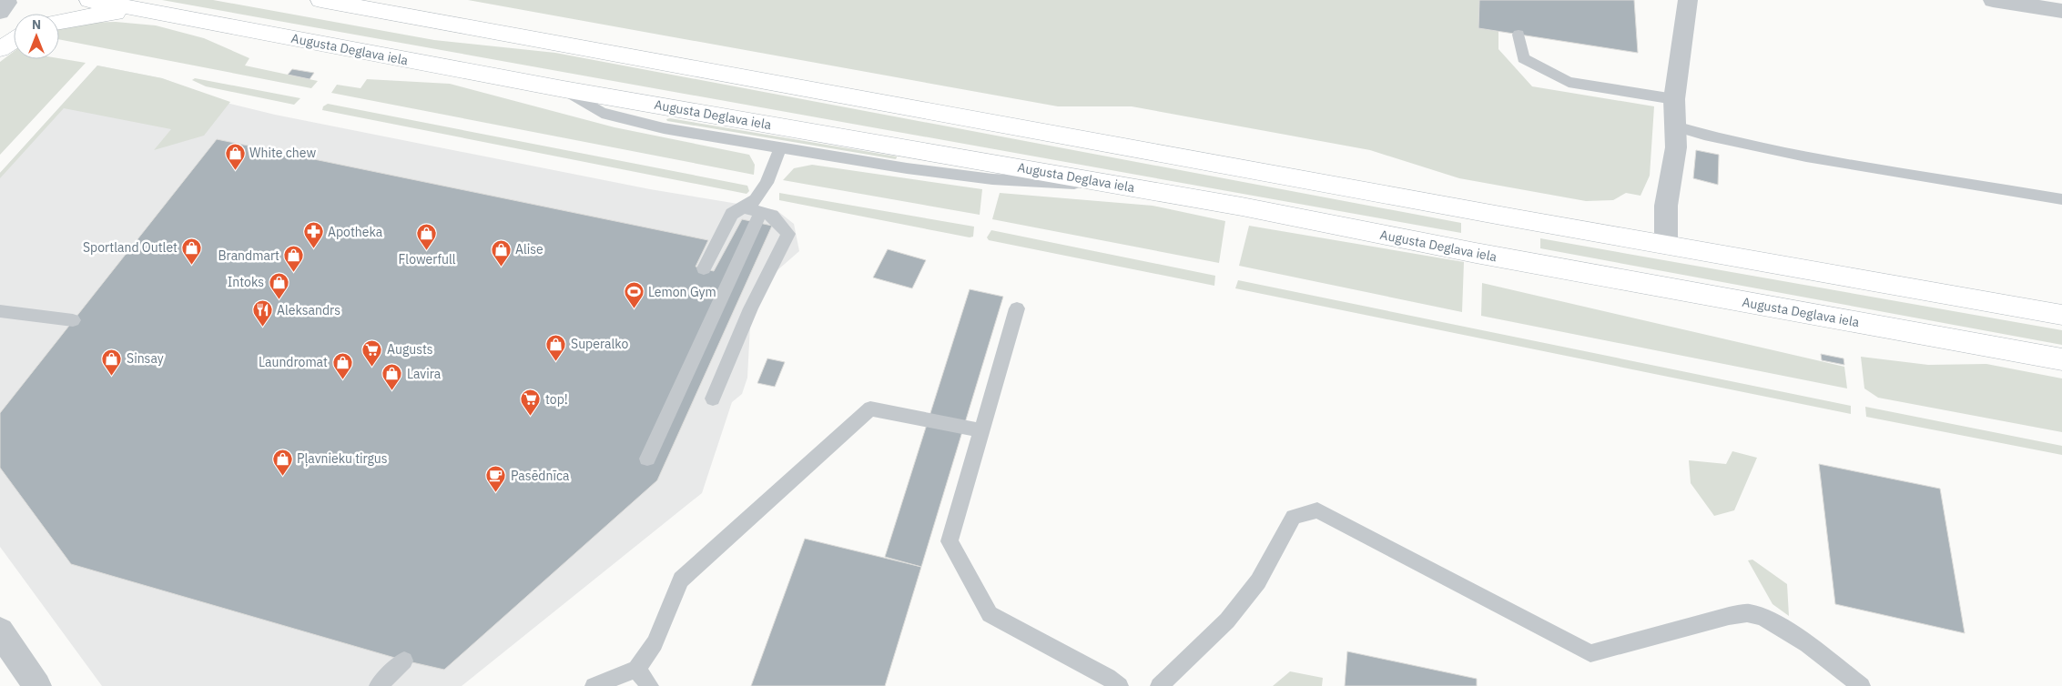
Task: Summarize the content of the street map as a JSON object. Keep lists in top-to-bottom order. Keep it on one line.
{"streets":{"main road":["Augusta Deglava iela"]},"places":{"shop":["White chew","Flowerfull","Sportland Outlet","Alise","Brandmart","Intoks","Superalko","Sinsay","Laundromat","Lavira","Pļavnieku tirgus"],"pharmacy":["Apotheka"],"sports":["Lemon Gym"],"restaurant":["Aleksandrs"],"supermarket":["Augusts","top!"],"cafe":["Pasēdnīca"]},"north":"top"}
